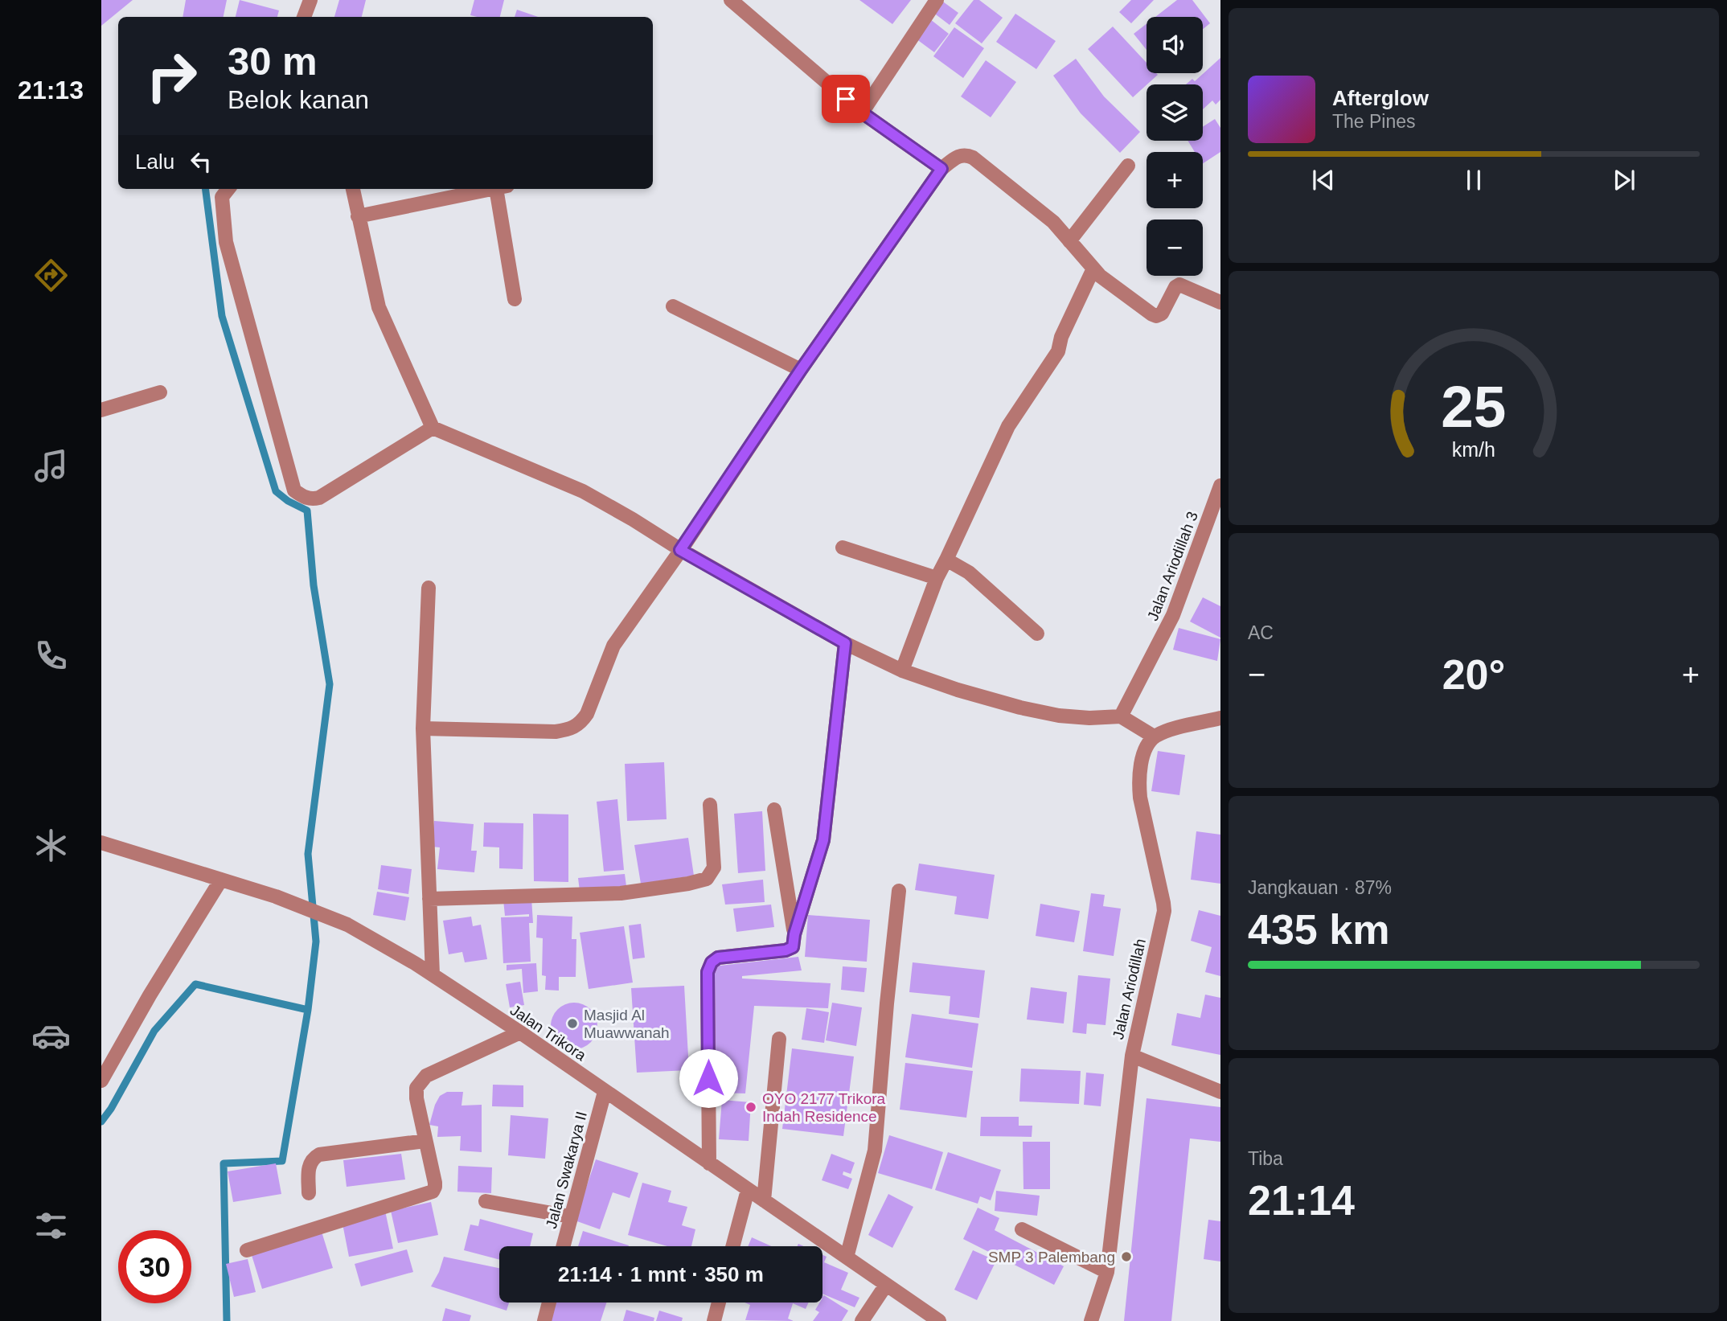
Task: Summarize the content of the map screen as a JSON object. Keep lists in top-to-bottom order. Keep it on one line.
{"streets":{"street":["Jalan Ariodillah 3","Jalan Ariodillah","Jalan Trikora","Jalan Swakarya II"]},"crossings":[["Jalan Trikora","Jalan Swakarya II"]],"places":["Masjid Al Muawwanah","OYO 2177 Trikora Indah Residence","SMP 3 Palembang"],"page":{"tabs":"21:13","map_buttons":["+","−"],"turn":["30 m","Belok kanan"],"song":["Afterglow","The Pines"],"then":"Lalu","tile":["AC",["Jangkauan · 87%","435 km"],["Tiba","21:14"]],"heat":["−","20°","+"],"limit":"30","trip":"21:14 · 1 mnt · 350 m","gauge":["25","km/h"]}}
